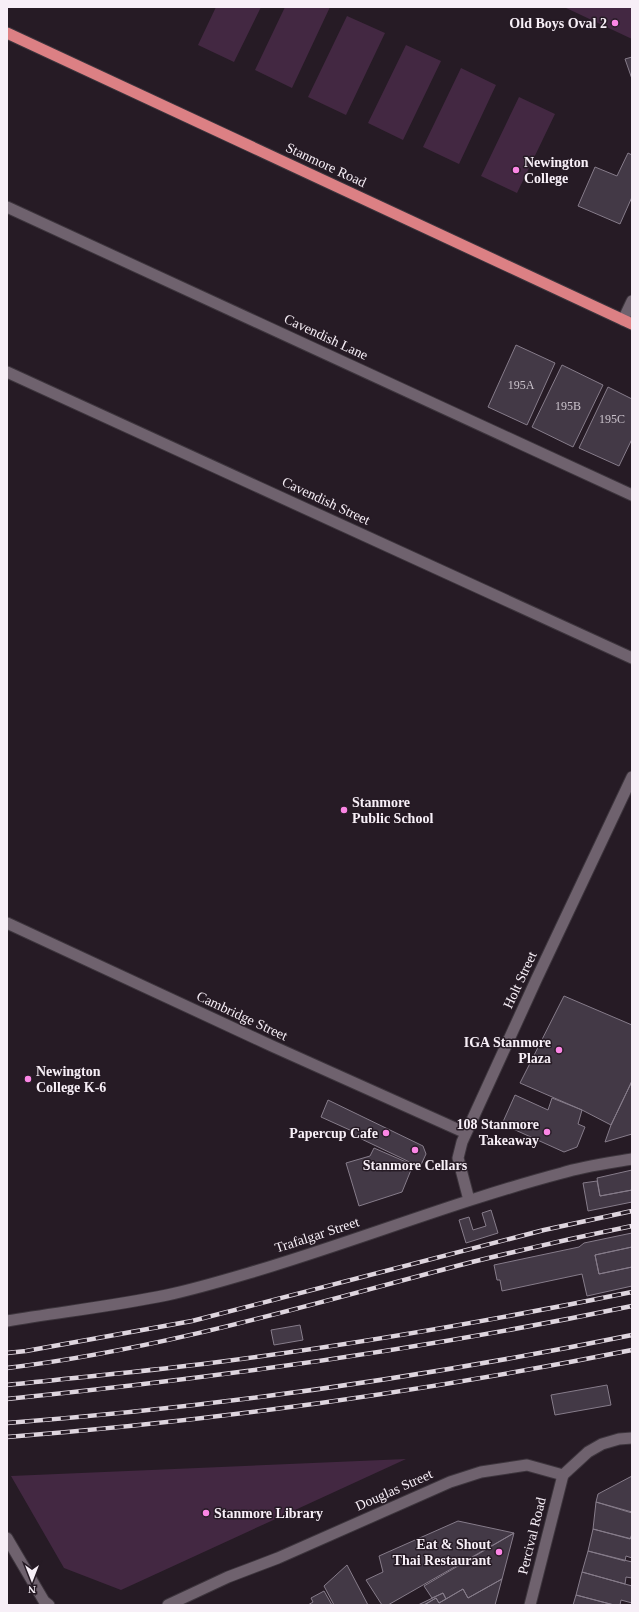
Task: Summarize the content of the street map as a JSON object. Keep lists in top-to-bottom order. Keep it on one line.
{"streets":{"highway":["Stanmore Road"],"street":["Cavendish Lane","Cavendish Street","Holt Street","Cambridge Street","Trafalgar Street","Douglas Street","Percival Road"]},"crossings":[["Holt Street","Cambridge Street"],["Holt Street","Trafalgar Street"],["Douglas Street","Percival Road"]],"places":["Old Boys Oval 2","Newington College","Stanmore Public School","IGA Stanmore Plaza","Newington College K-6","108 Stanmore Takeaway","Papercup Cafe","Stanmore Cellars","Stanmore Library","Eat & Shout Thai Restaurant"],"house_numbers":["195A","195B","195C"],"north":"bottom"}
